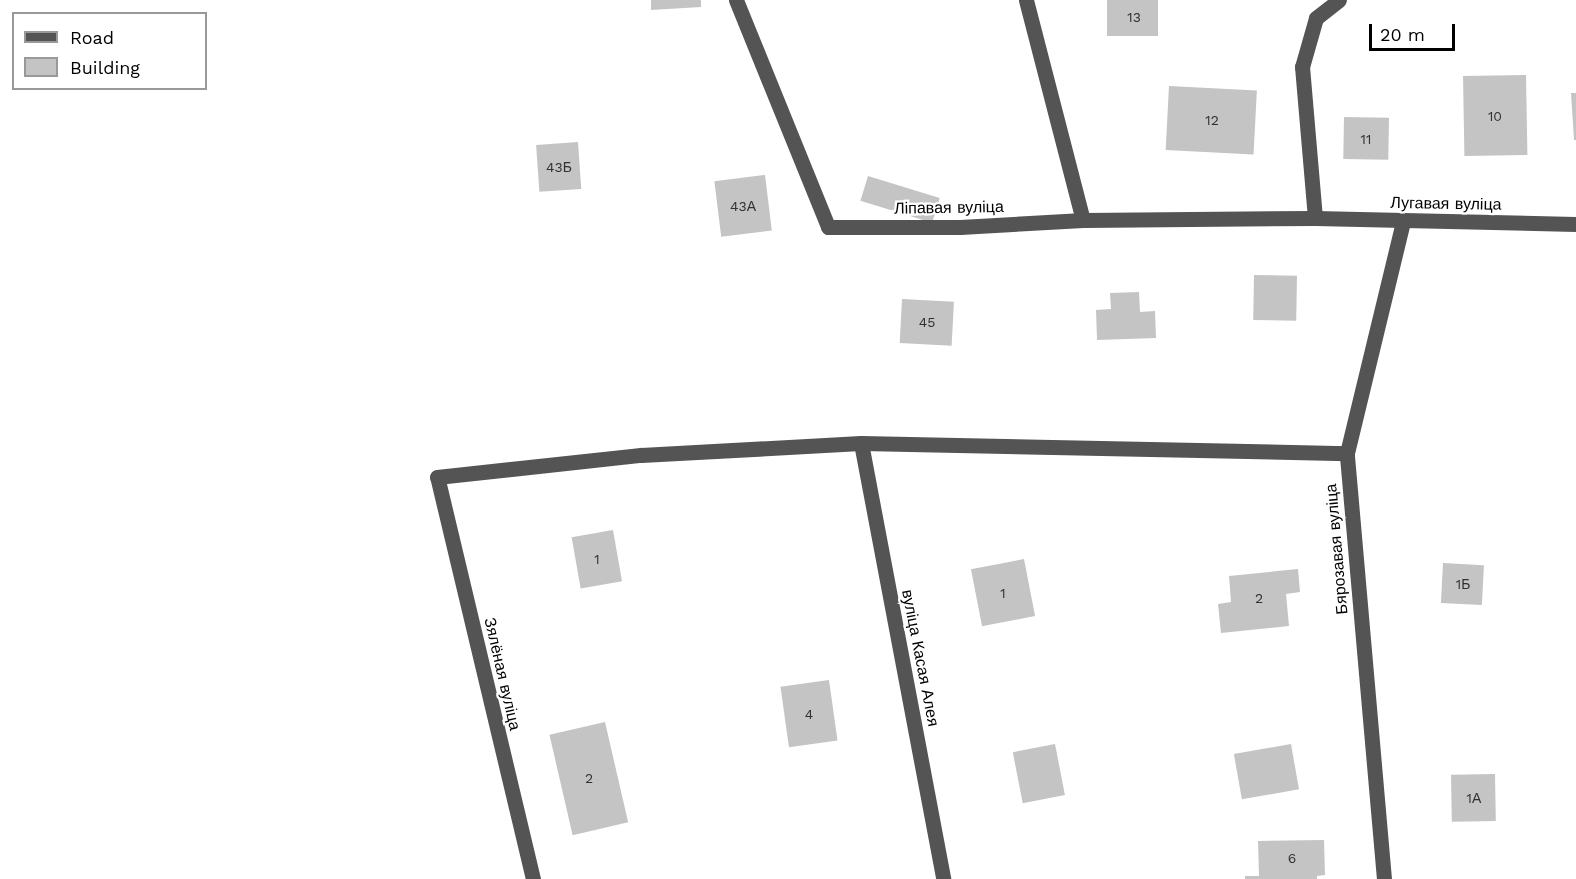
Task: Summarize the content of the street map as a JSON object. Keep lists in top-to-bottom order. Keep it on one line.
{"streets":{"street":["Лугавая вуліца","Ліпавая вуліца","Бярозавая вуліца","вуліца Касая Алея","Зялёная вуліца"]},"crossings":[["Лугавая вуліца","Ліпавая вуліца"],["Лугавая вуліца","Бярозавая вуліца"],["вуліца Касая Алея","Зялёная вуліца"]],"house_numbers":["13","10","12","11","43Б","43А","45","1","1Б","1","2","4","2","1А","6"],"legend":["Road","Building"],"scale_bar":"20 m"}
